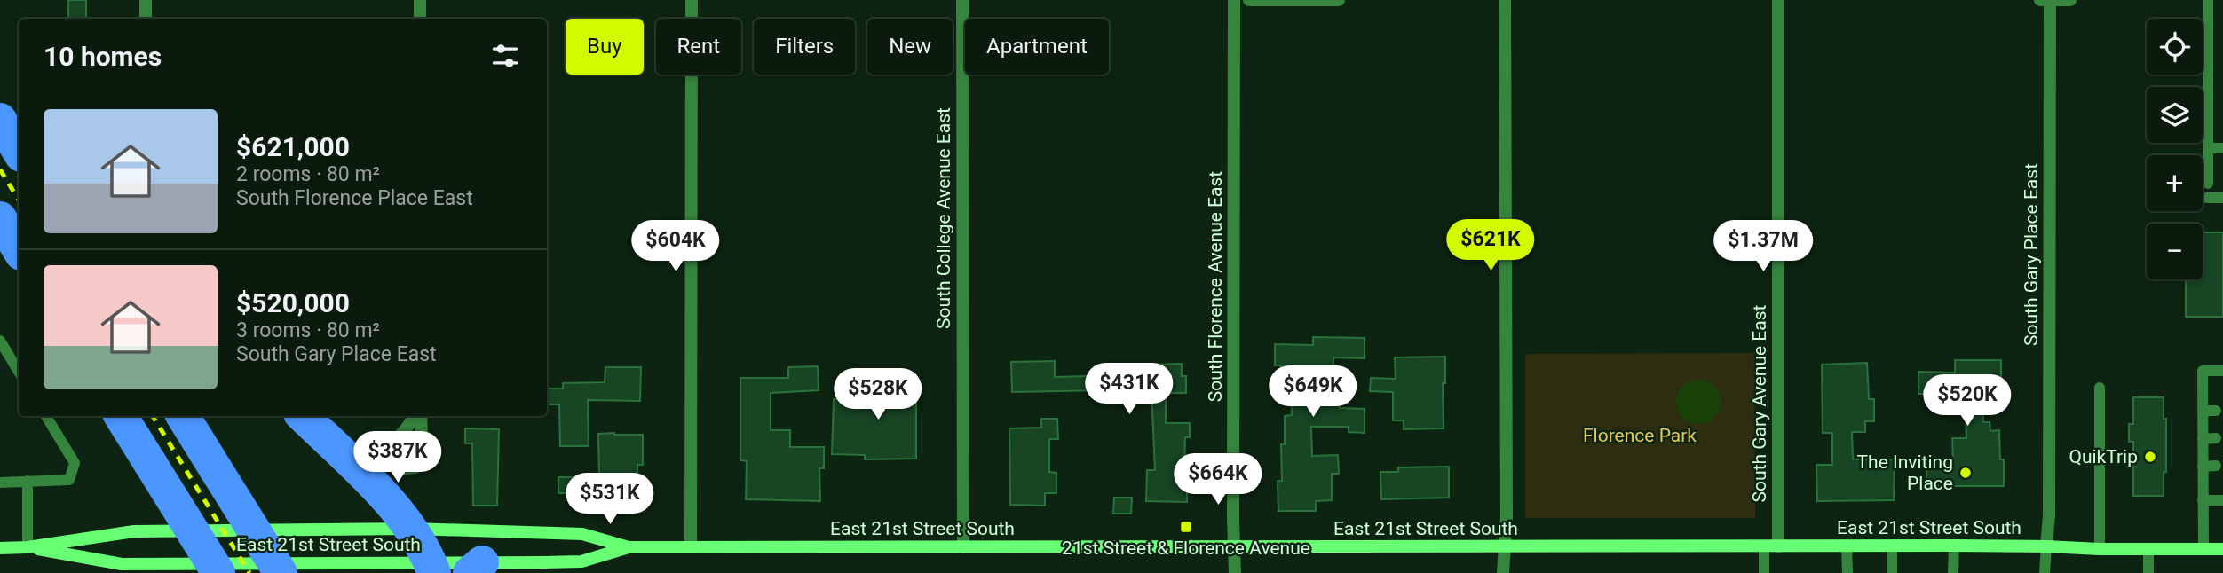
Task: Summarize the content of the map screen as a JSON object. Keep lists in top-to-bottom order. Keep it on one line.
{"streets":{"main road":["East 21st Street South"],"street":["South College Avenue East","South Gary Place East","South Florence Avenue East","South Gary Avenue East"]},"crossings":[["South College Avenue East","East 21st Street South"],["South Gary Place East","East 21st Street South"],["South Florence Avenue East","East 21st Street South"],["South Gary Avenue East","East 21st Street South"]],"parks":["Florence Park"],"places":{"other":["QuikTrip","The Inviting Place"],"transit":["21st Street & Florence Avenue"]},"page":{"map_buttons":["+","−"],"chip":["Buy","Rent","Filters","New","Apartment"],"heading":"10 homes","list":[{"name":"$621,000","note":"2 rooms · 80 m² · South Florence Place East"},{"name":"$520,000","note":"3 rooms · 80 m² · South Gary Place East"}],"price":["$621K","$604K","$1.37M","$431K","$649K","$528K","$520K","$387K","$664K","$531K"]}}
